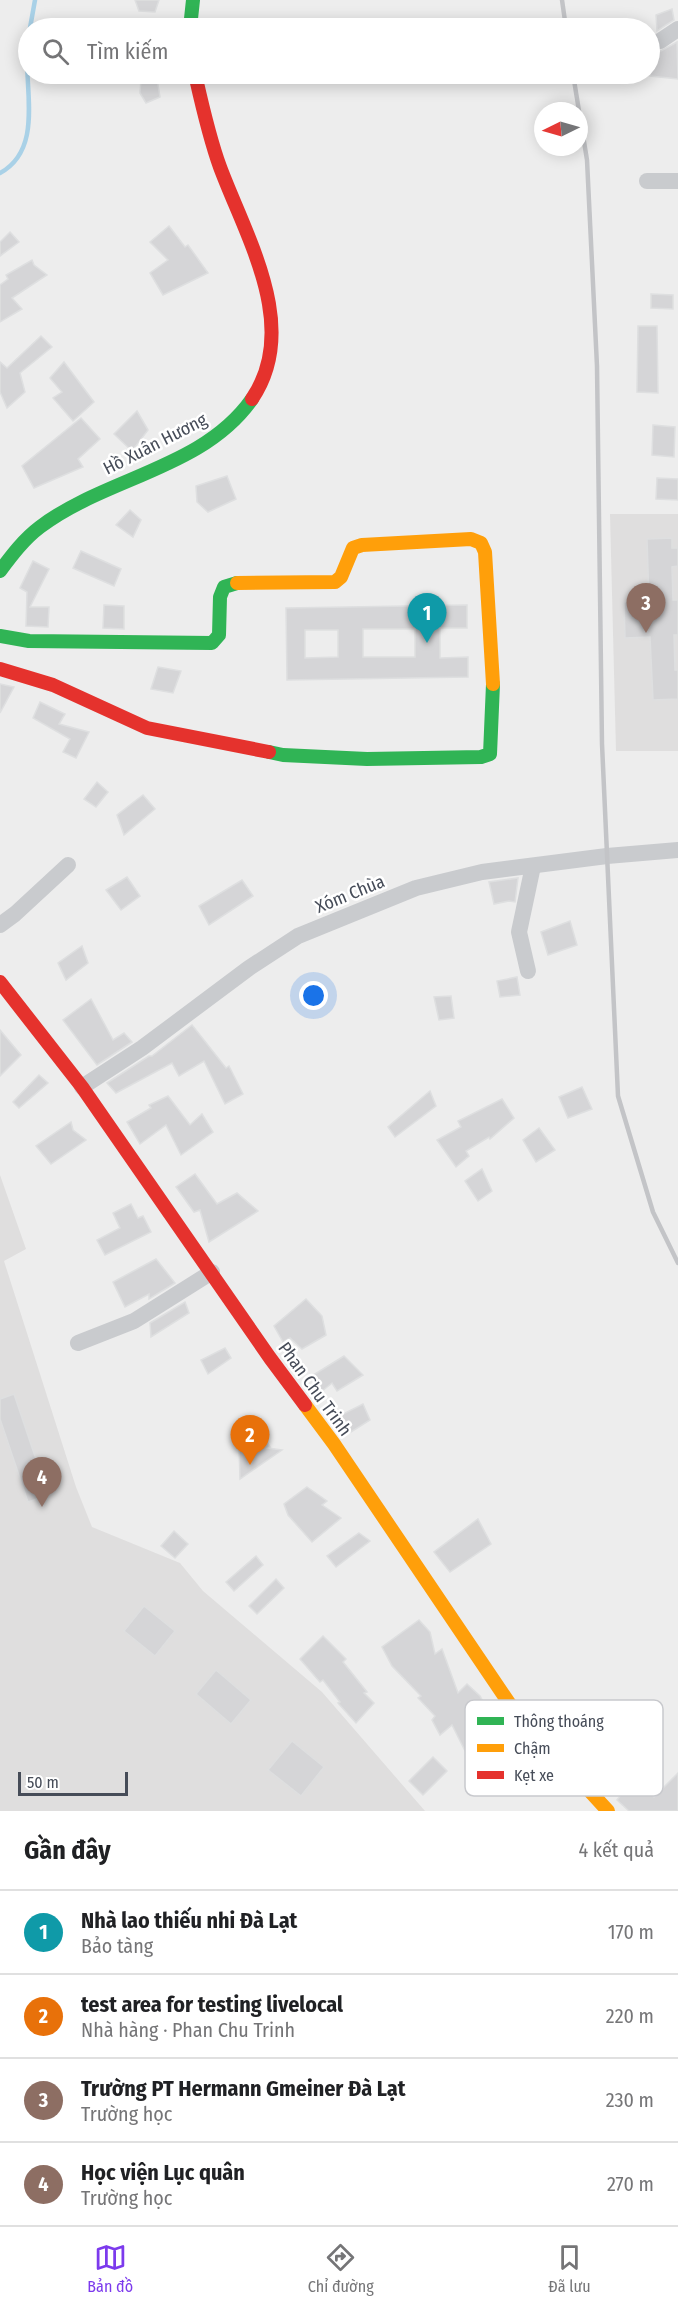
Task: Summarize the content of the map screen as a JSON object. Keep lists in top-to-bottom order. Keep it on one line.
{"streets":{"main road":["Hồ Xuân Hương","Phan Chu Trinh"],"street":["Xóm Chùa"]},"crossings":[["Xóm Chùa","Phan Chu Trinh"]],"legend":["Thông thoáng","Chậm","Kẹt xe"],"scale_bar":"50 m","north":"left","page":{"search":"Tìm kiếm","pins":["3","1","2","4"],"scale":"50 m","heading":["Gần đây","4 kết quả"],"list":[{"mark":"1","name":"Nhà lao thiếu nhi Đà Lạt","note":"Bảo tàng","value":"170 m"},{"mark":"2","name":"test area for testing livelocal","note":"Nhà hàng · Phan Chu Trinh","value":"220 m"},{"mark":"3","name":"Trường PT Hermann Gmeiner Đà Lạt","note":"Trường học","value":"230 m"},{"mark":"4","name":"Học viện Lục quân","note":"Trường học","value":"270 m"}],"nav":["Bản đồ","Chỉ đường","Đã lưu"]}}
